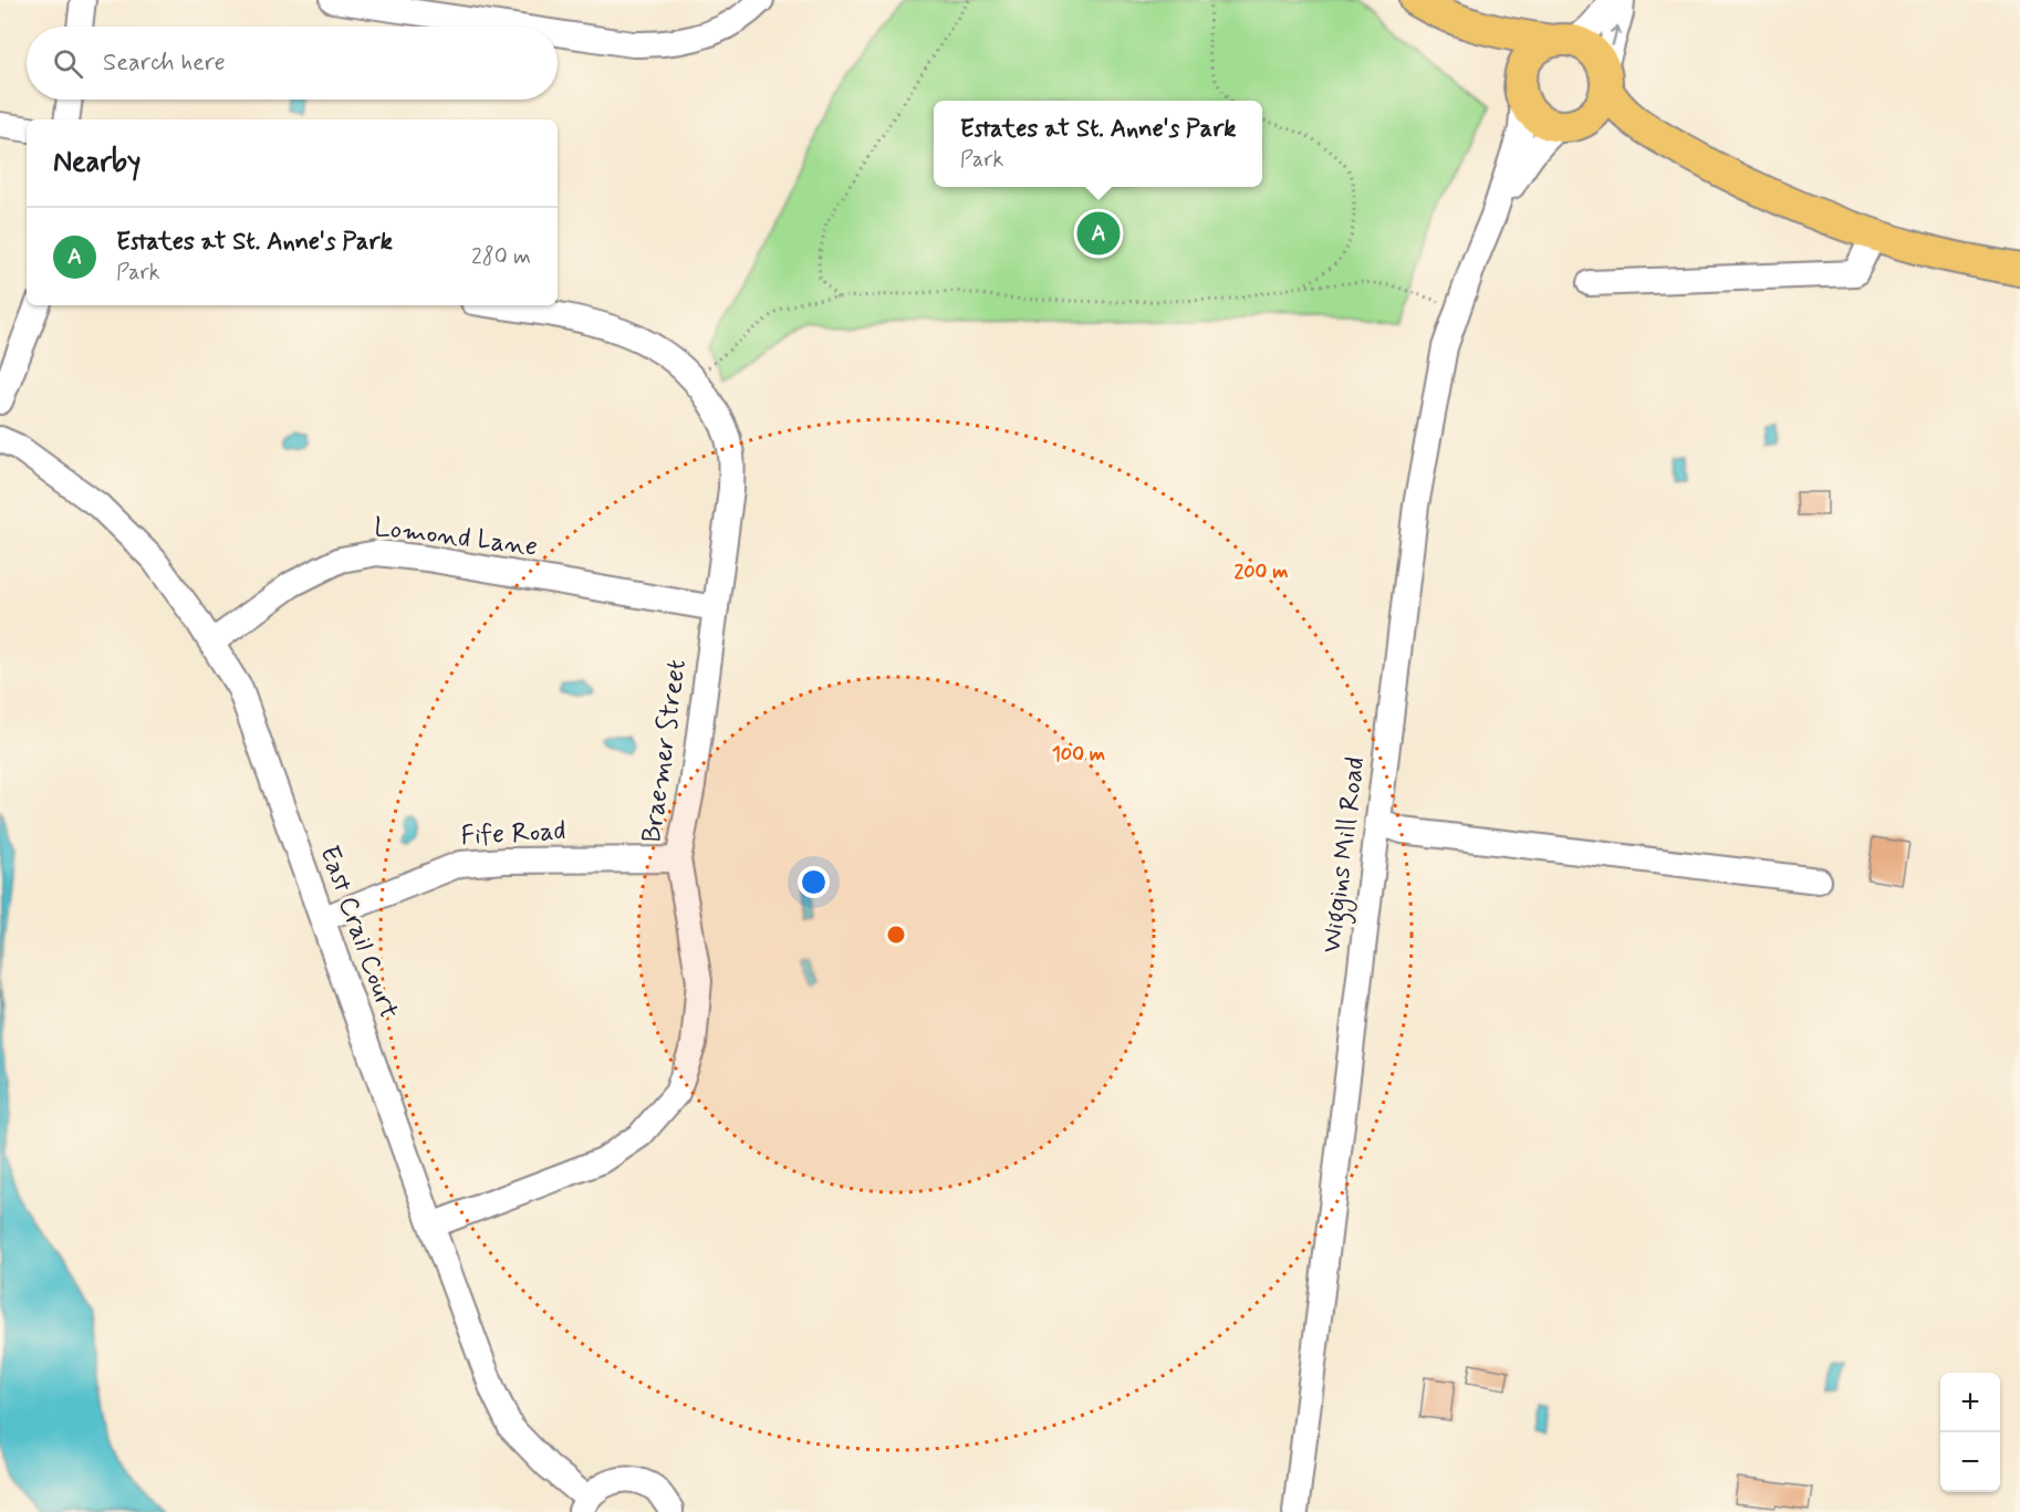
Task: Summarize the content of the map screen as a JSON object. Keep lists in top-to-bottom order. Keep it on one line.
{"streets":{"street":["Lomond Lane","Braemer Street","Fife Road","Wiggins Mill Road","East Crail Court"]},"crossings":[["Lomond Lane","Braemer Street"],["Lomond Lane","East Crail Court"],["Braemer Street","Fife Road"],["Braemer Street","East Crail Court"],["Fife Road","East Crail Court"]],"page":{"search":"Search here","popup":["Estates at St. Anne's Park","Park"],"heading":"Nearby","list":[{"mark":"A","name":"Estates at St. Anne's Park","note":"Park","value":"280 m"}],"pins":"A","map_buttons":["+","−"]},"rings":["200 m","100 m"]}
